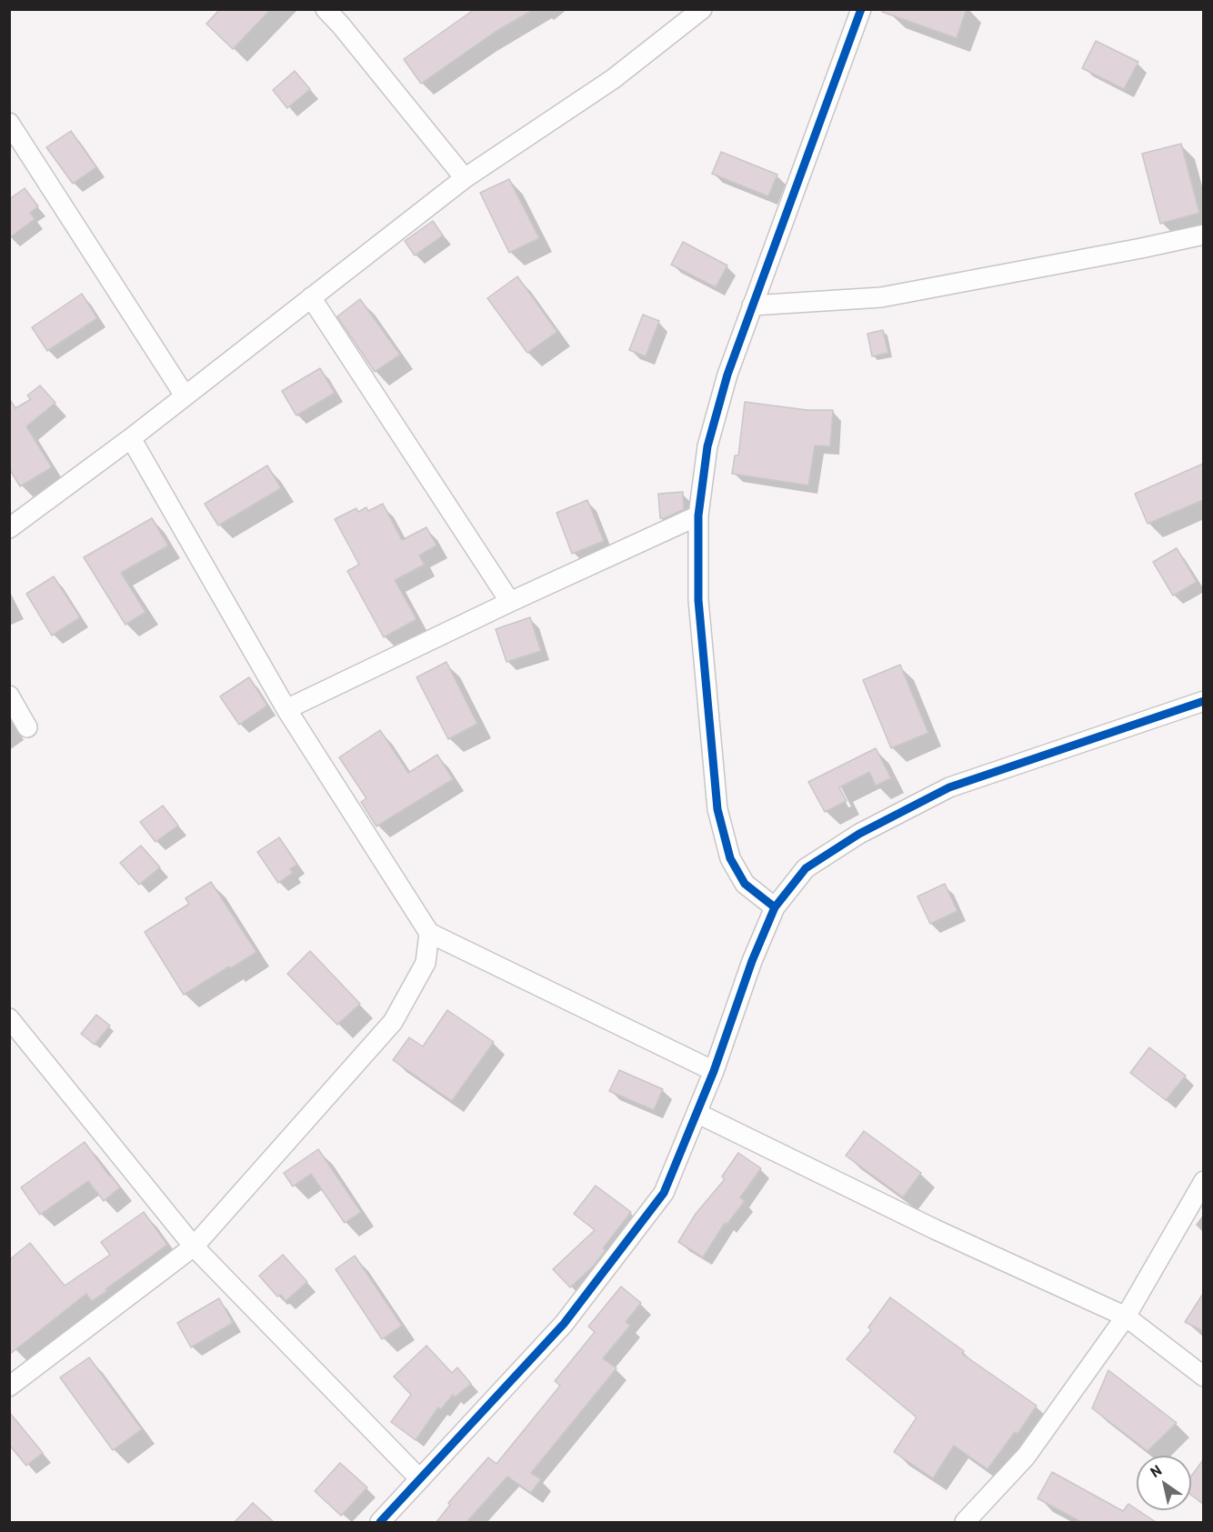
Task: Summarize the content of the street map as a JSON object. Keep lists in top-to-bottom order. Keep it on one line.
{"north":"top left"}
